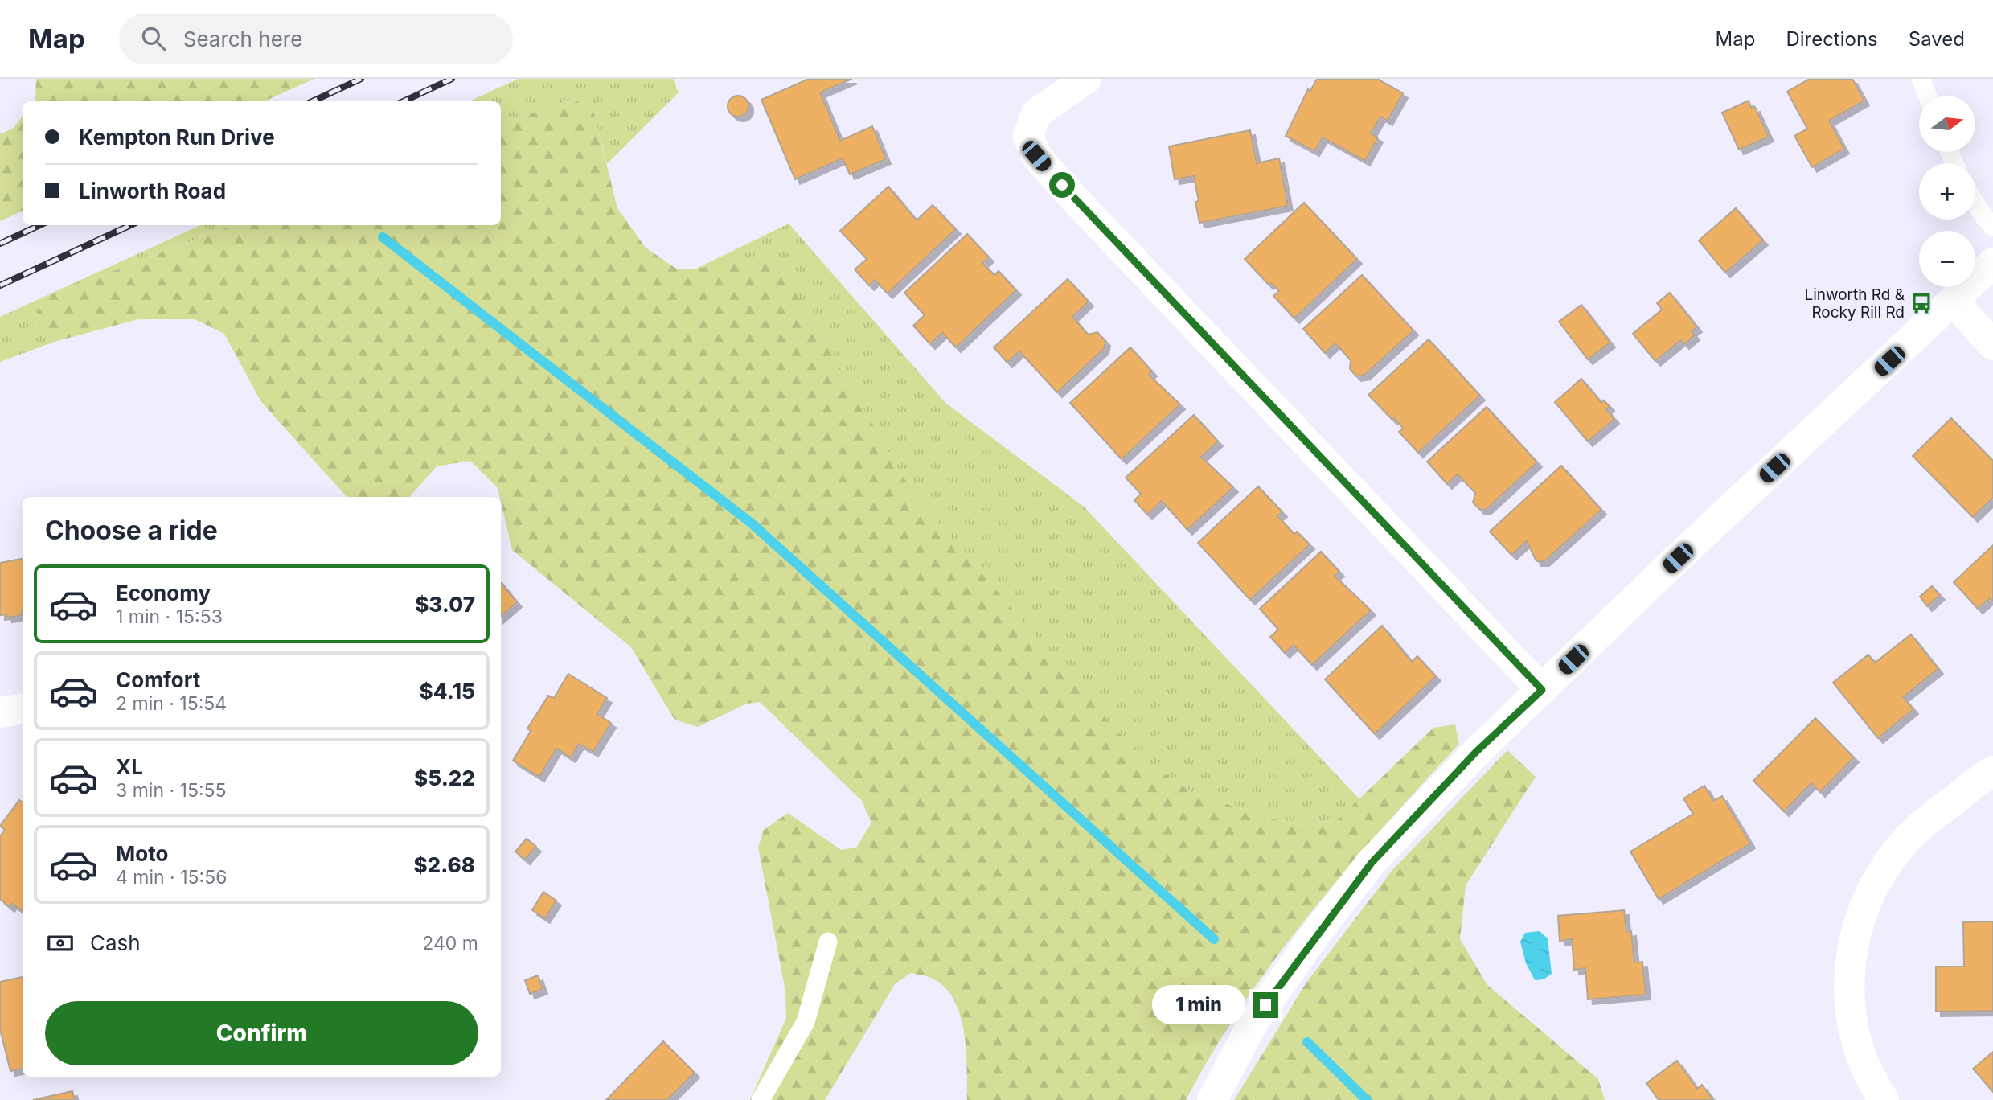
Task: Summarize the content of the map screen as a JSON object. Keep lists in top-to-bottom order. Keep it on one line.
{"places":{"bus stop":["Linworth Rd & Rocky Rill Rd"]},"north":"right","page":{"header":"Map","search":"Search here","nav":["Map","Directions","Saved"],"map_buttons":["+","−"],"banner":["Kempton Run Drive","Linworth Road"],"heading":"Choose a ride","list":[{"name":"Economy","note":"1 min · 15:53","value":"$3.07"},{"name":"Comfort","note":"2 min · 15:54","value":"$4.15"},{"name":"XL","note":"3 min · 15:55","value":"$5.22"},{"name":"Moto","note":"4 min · 15:56","value":"$2.68"}],"pay":["Cash","240 m"],"bubble":"1 min","buttons":"Confirm"}}
